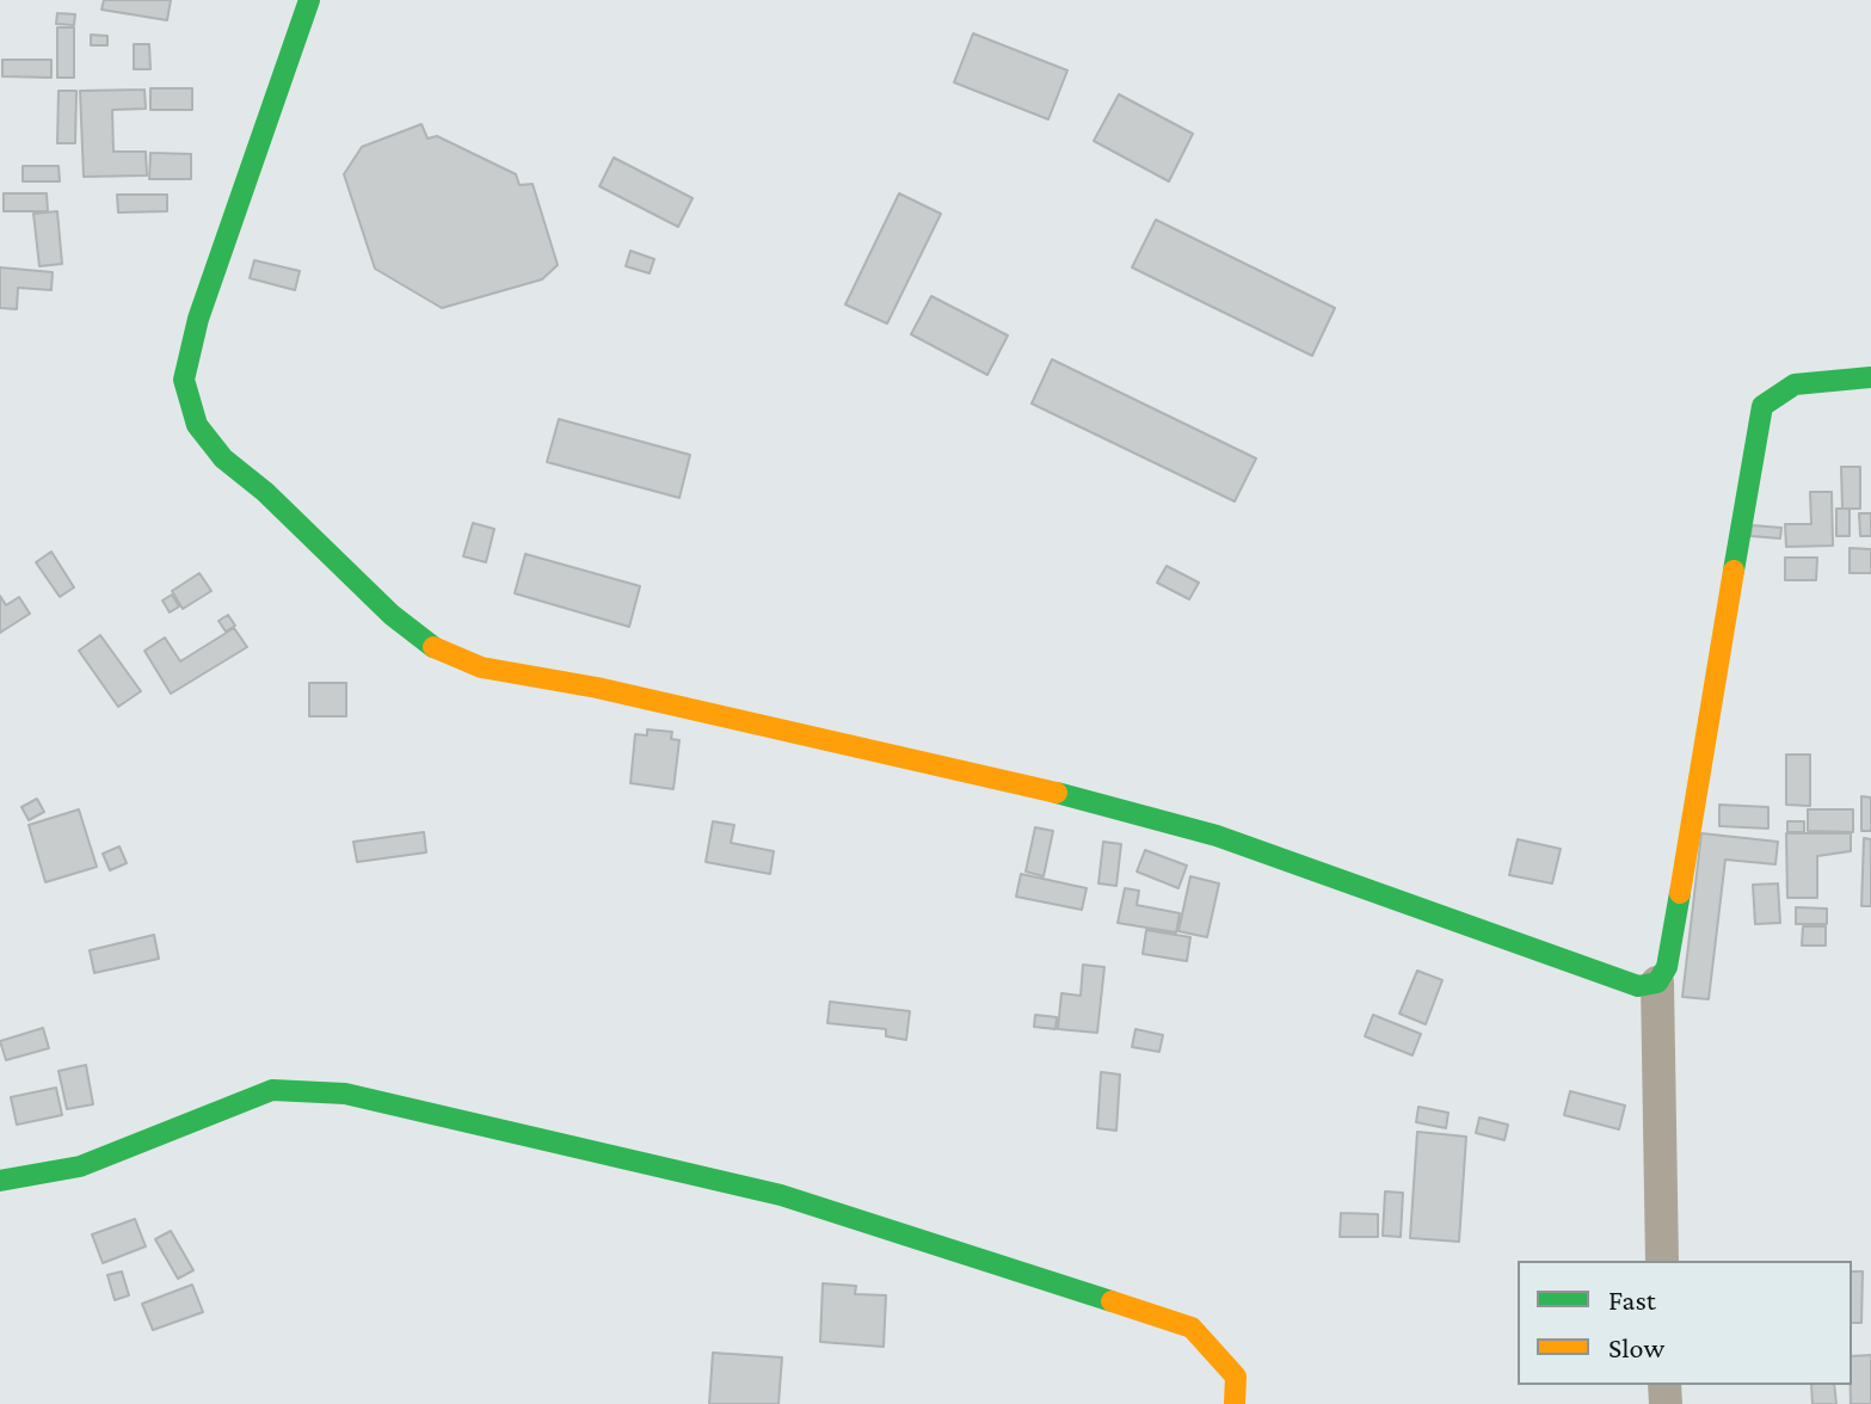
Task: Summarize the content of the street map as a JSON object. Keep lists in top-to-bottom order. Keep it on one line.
{"legend":["Fast","Slow"]}
